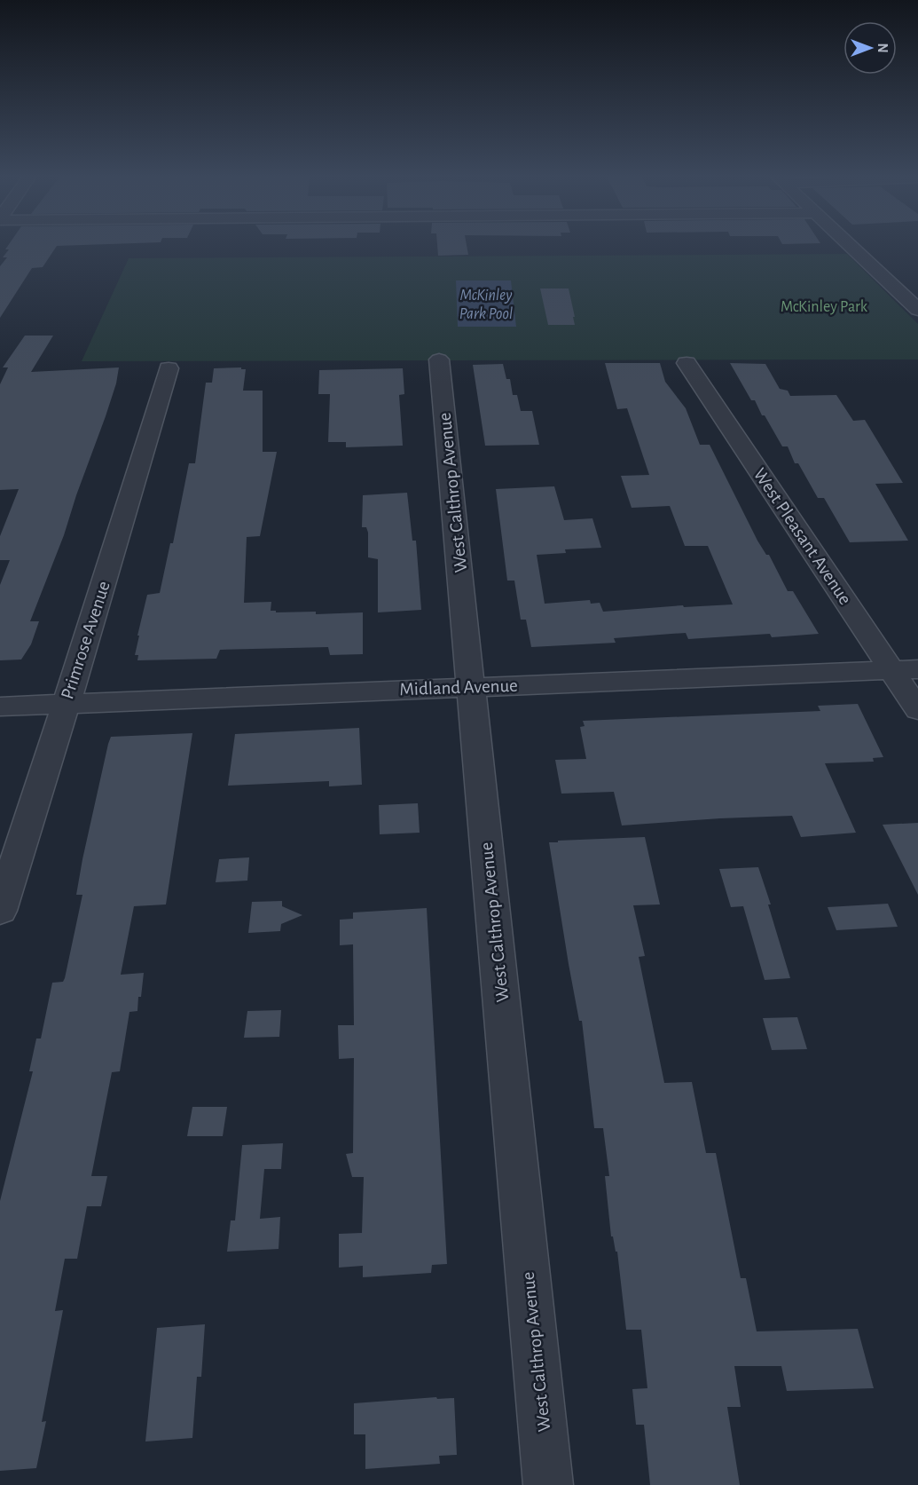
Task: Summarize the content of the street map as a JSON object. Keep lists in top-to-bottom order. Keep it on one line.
{"streets":{"street":["West Calthrop Avenue","West Pleasant Avenue","Primrose Avenue","Midland Avenue"]},"crossings":[["West Calthrop Avenue","Midland Avenue"],["West Pleasant Avenue","Midland Avenue"],["Primrose Avenue","Midland Avenue"]],"water":["McKinley Park Pool"],"parks":["McKinley Park"],"north":"right"}
